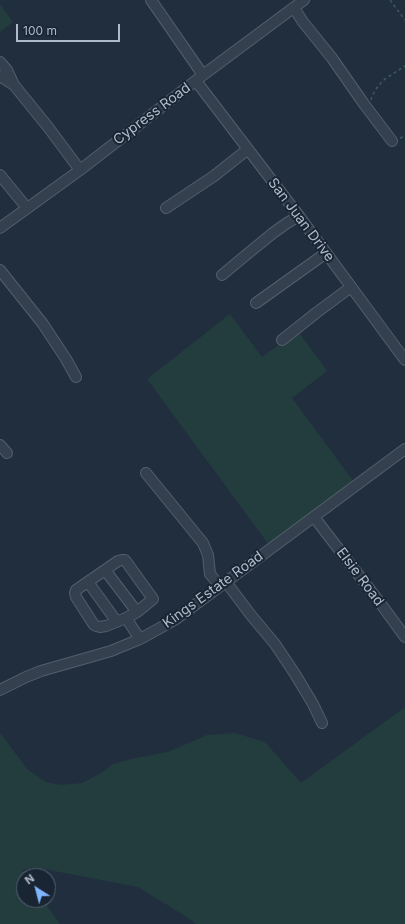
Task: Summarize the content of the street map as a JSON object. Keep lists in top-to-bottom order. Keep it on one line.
{"streets":{"street":["Cypress Road","San Juan Drive","Elsie Road","Kings Estate Road"]},"crossings":[["Cypress Road","San Juan Drive"],["Elsie Road","Kings Estate Road"]],"scale_bar":"100 m","north":"top left"}
